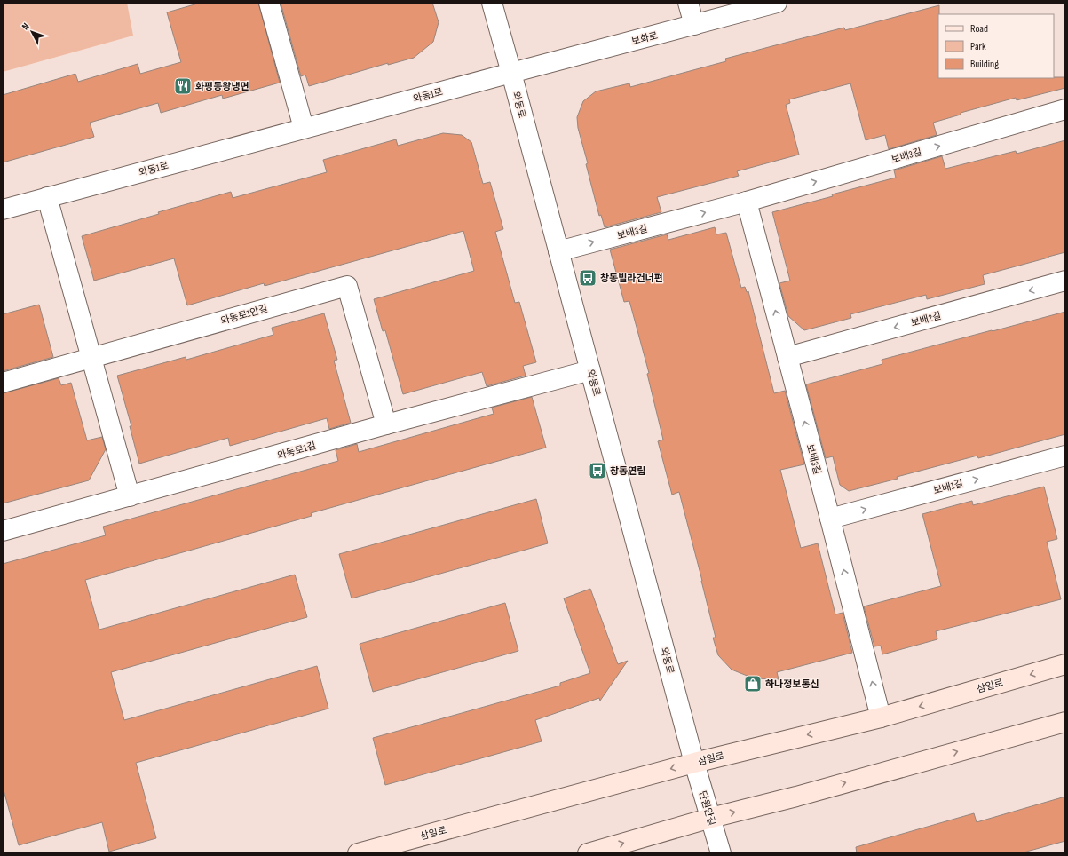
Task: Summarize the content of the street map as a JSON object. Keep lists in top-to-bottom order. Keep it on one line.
{"streets":{"main road":["삼일로"],"street":["보화로","와동1로","와동로","보배3길","와동로1안길","보배2길","와동로1길","보배1길","단원안길"]},"crossings":[["보화로","와동1로"],["보화로","와동로"],["와동1로","와동로"],["와동로","보배3길"],["와동로","와동로1길"],["와동로","삼일로"],["와동로","단원안길"],["보배3길","보배2길"],["보배3길","보배1길"],["보배3길","삼일로"],["와동로1안길","와동로1길"],["삼일로","단원안길"]],"one_way":["보배2길","보배1길"],"places":{"restaurant":["화평동왕냉면"],"bus stop":["창동빌라건너편","창동연립"],"shop":["하나정보통신"]},"legend":["Road","Park","Building"],"north":"top left"}
